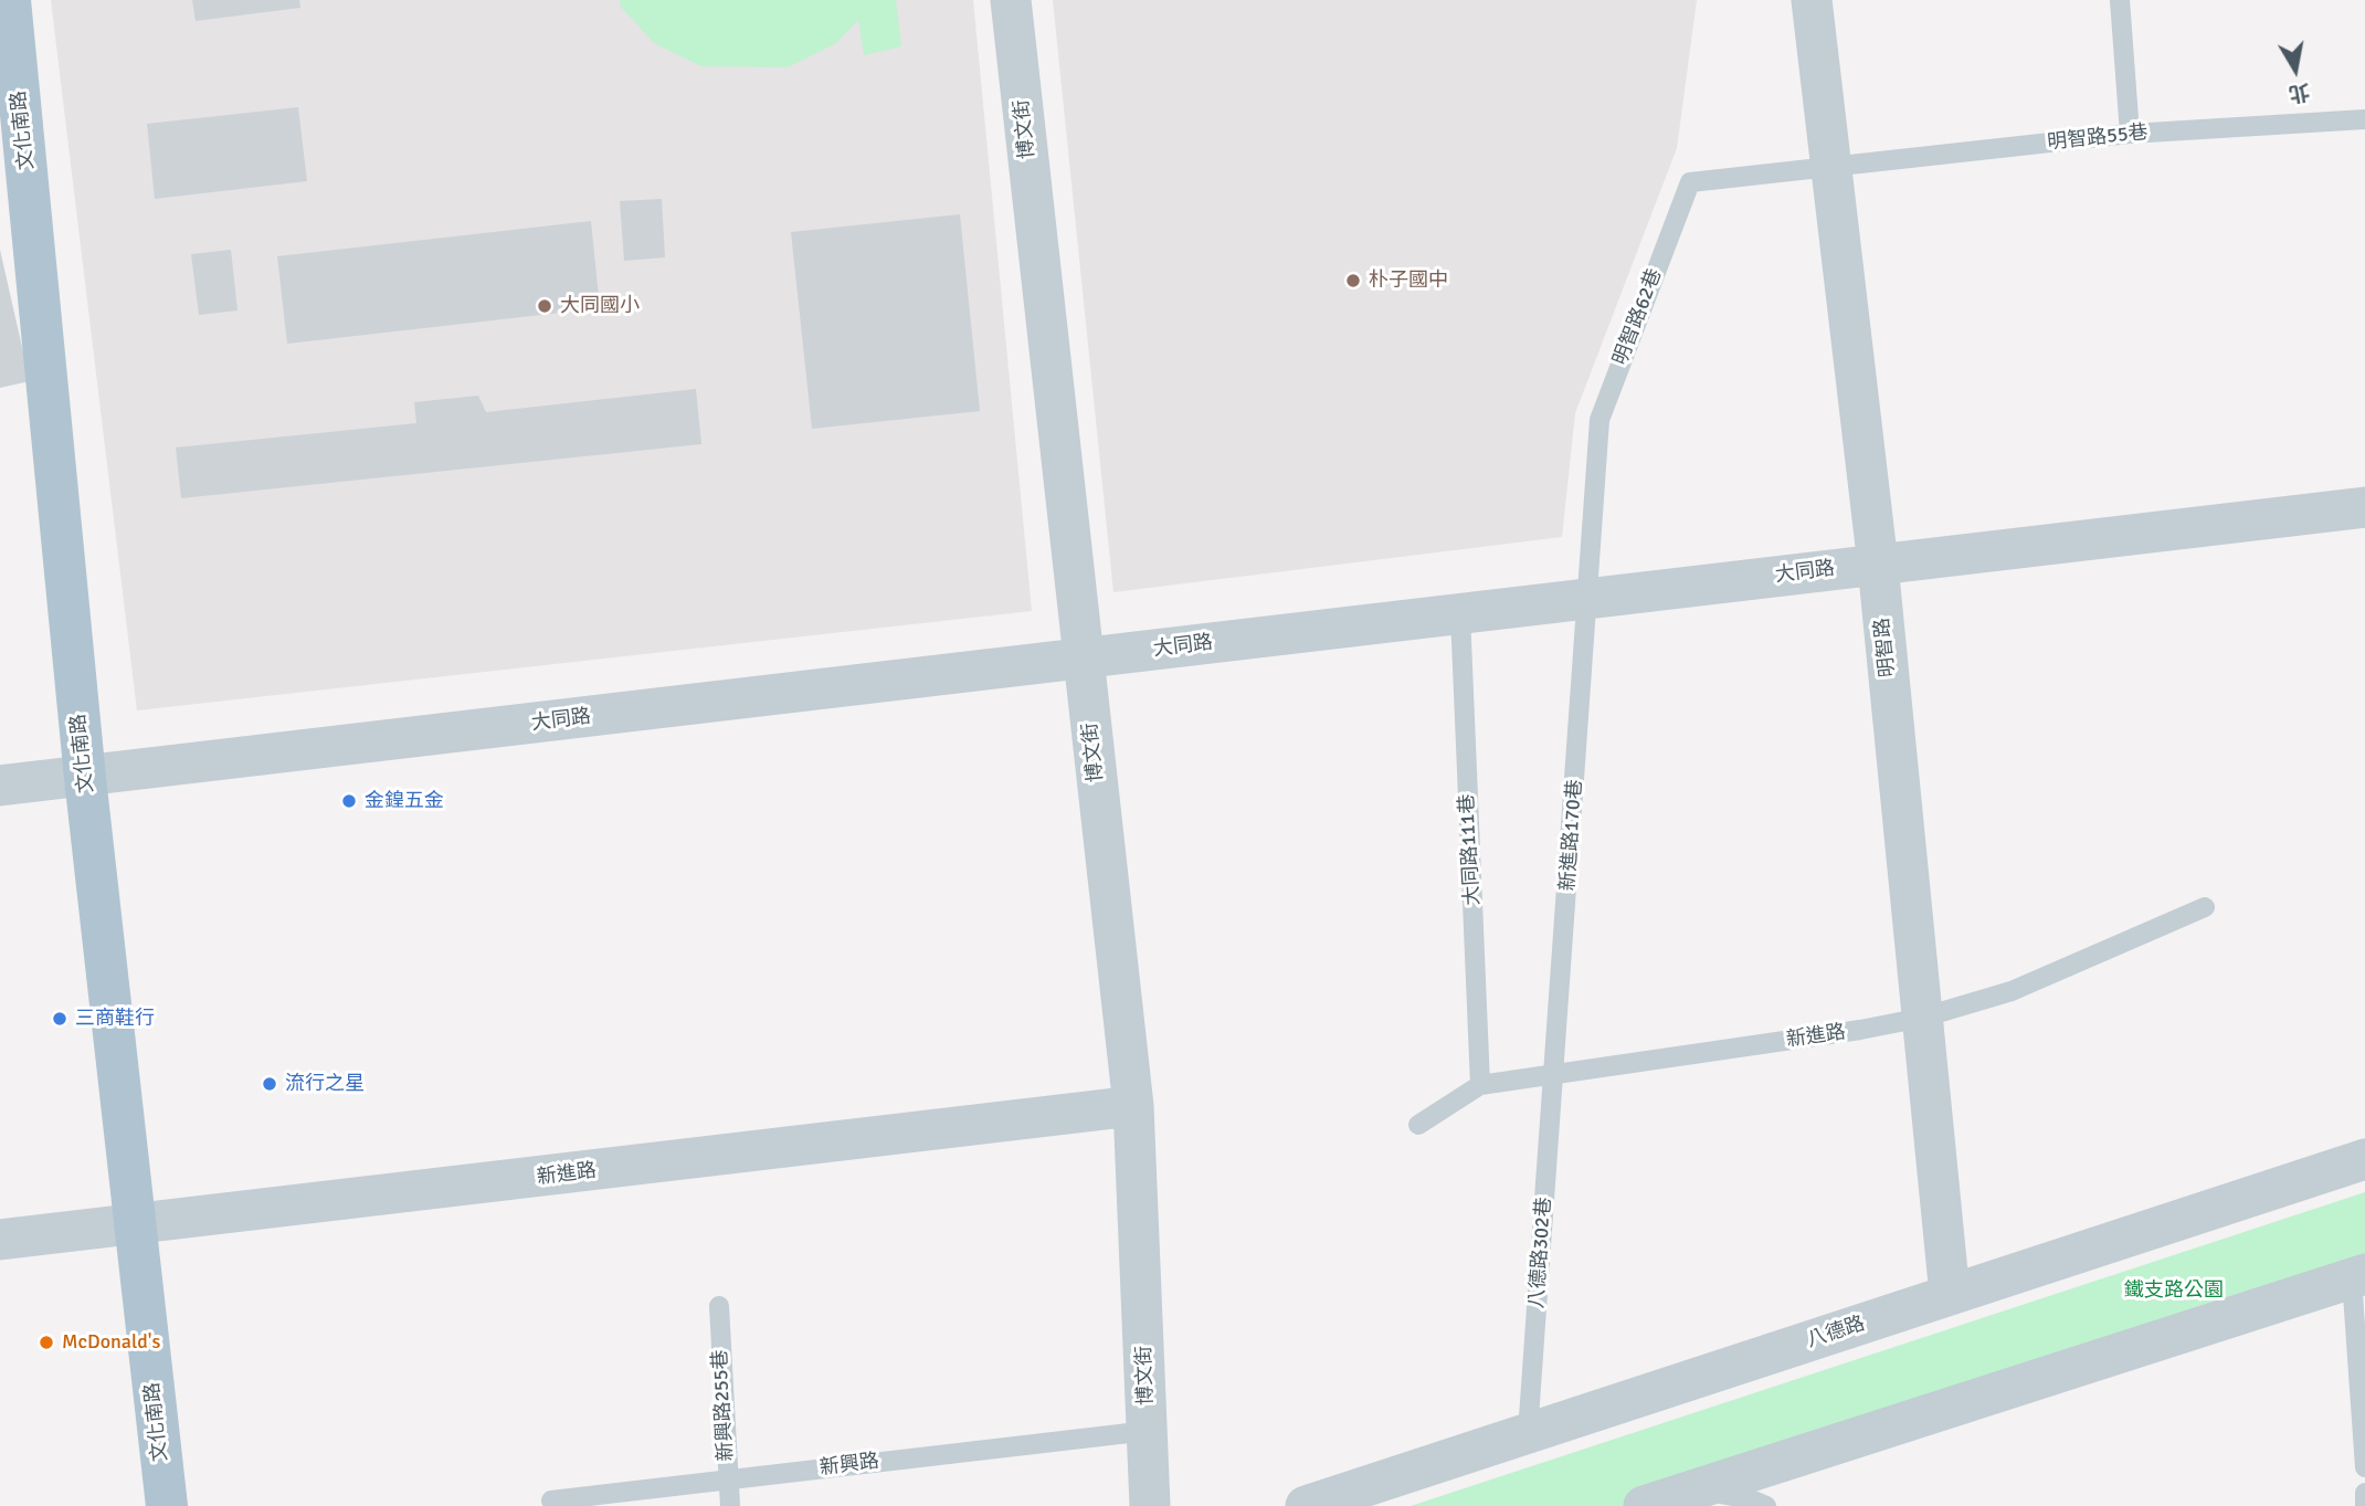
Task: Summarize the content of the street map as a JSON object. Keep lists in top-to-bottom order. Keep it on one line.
{"streets":{"main road":["文化南路"],"street":["博文街","大同路","明智路","新進路","八德路"],"lane":["明智路55巷","明智路62巷","新進路170巷","大同路111巷","八德路302巷","新興路255巷","新興路"]},"crossings":[["博文街","大同路"],["博文街","新進路"],["博文街","新興路"],["文化南路","大同路"],["文化南路","新進路"],["明智路55巷","明智路62巷"],["明智路55巷","明智路"],["明智路62巷","大同路"],["明智路62巷","明智路"],["明智路62巷","新進路170巷"],["大同路","明智路"],["大同路","新進路170巷"],["大同路","大同路111巷"],["明智路","新進路"],["明智路","八德路"],["新進路170巷","新進路"],["新進路170巷","八德路302巷"],["大同路111巷","新進路"],["新進路","八德路302巷"],["八德路302巷","八德路"],["新興路255巷","新興路"]],"parks":["鐵支路公園"],"places":["朴子國中","大同國小","金鍠五金","三商鞋行","流行之星","McDonald's"],"north":"bottom"}
